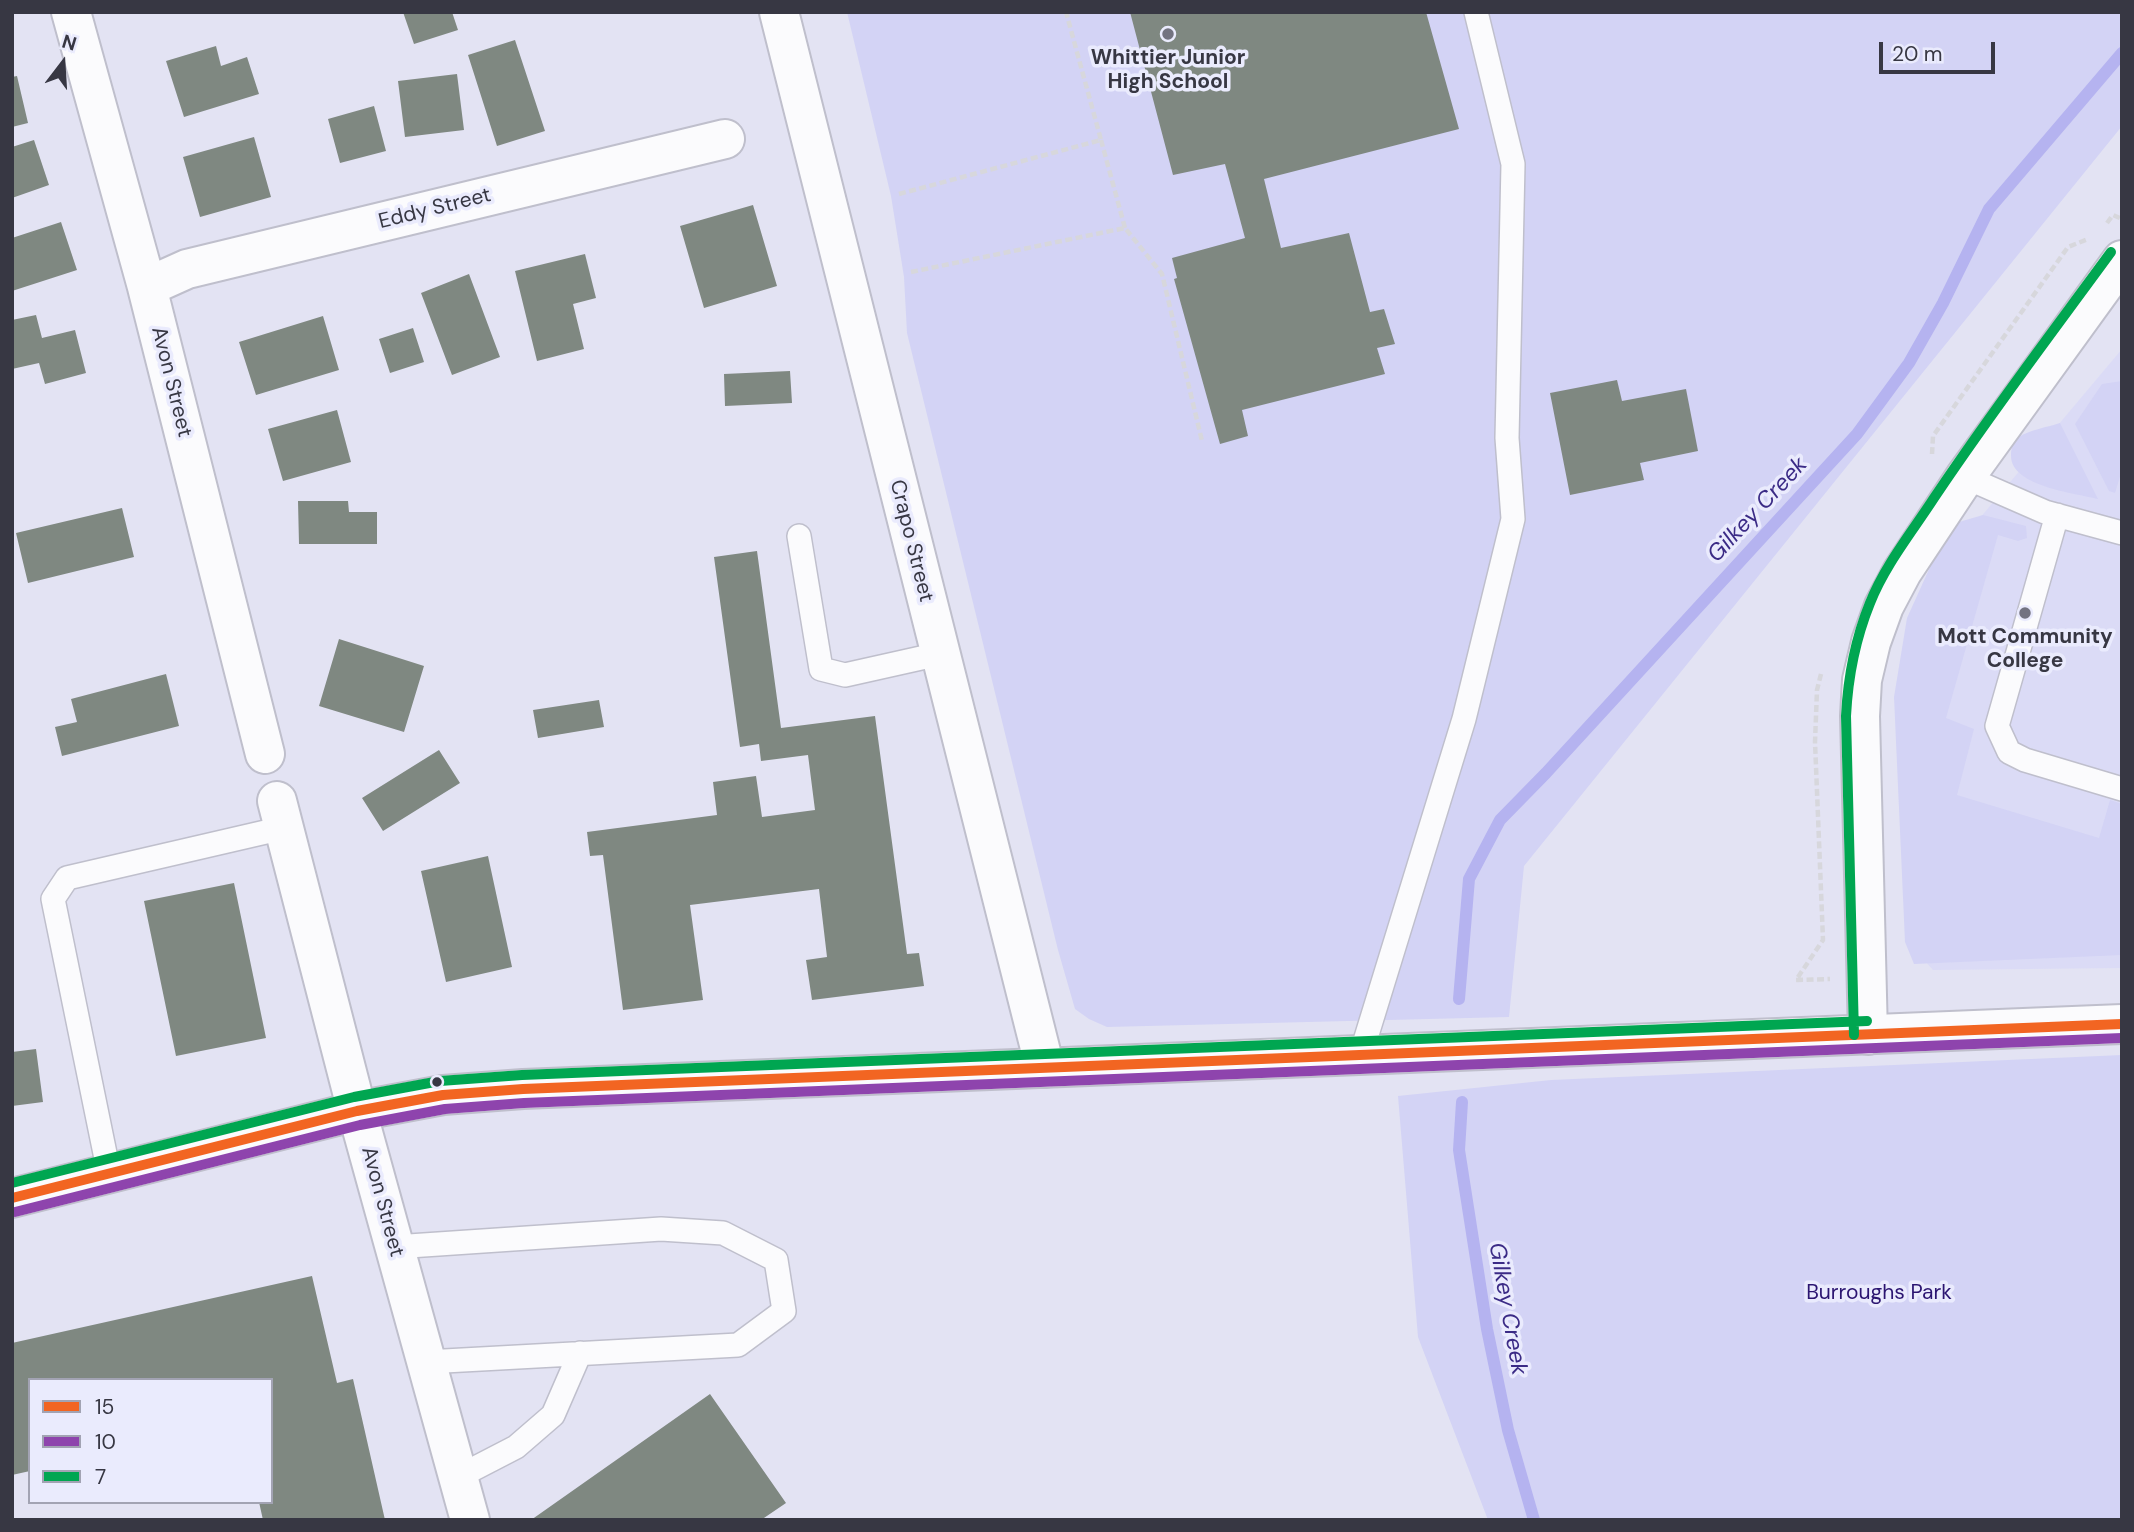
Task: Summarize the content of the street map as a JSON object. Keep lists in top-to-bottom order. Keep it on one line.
{"streets":{"street":["Eddy Street","Avon Street","Crapo Street"]},"crossings":[["Eddy Street","Avon Street"]],"water":["Gilkey Creek"],"parks":["Burroughs Park"],"places":["Whittier Junior High School","Mott Community College"],"lines":["transit line 7","transit line 15","transit line 10"],"legend":["15","10","7"],"scale_bar":"20 m","north":"top"}
